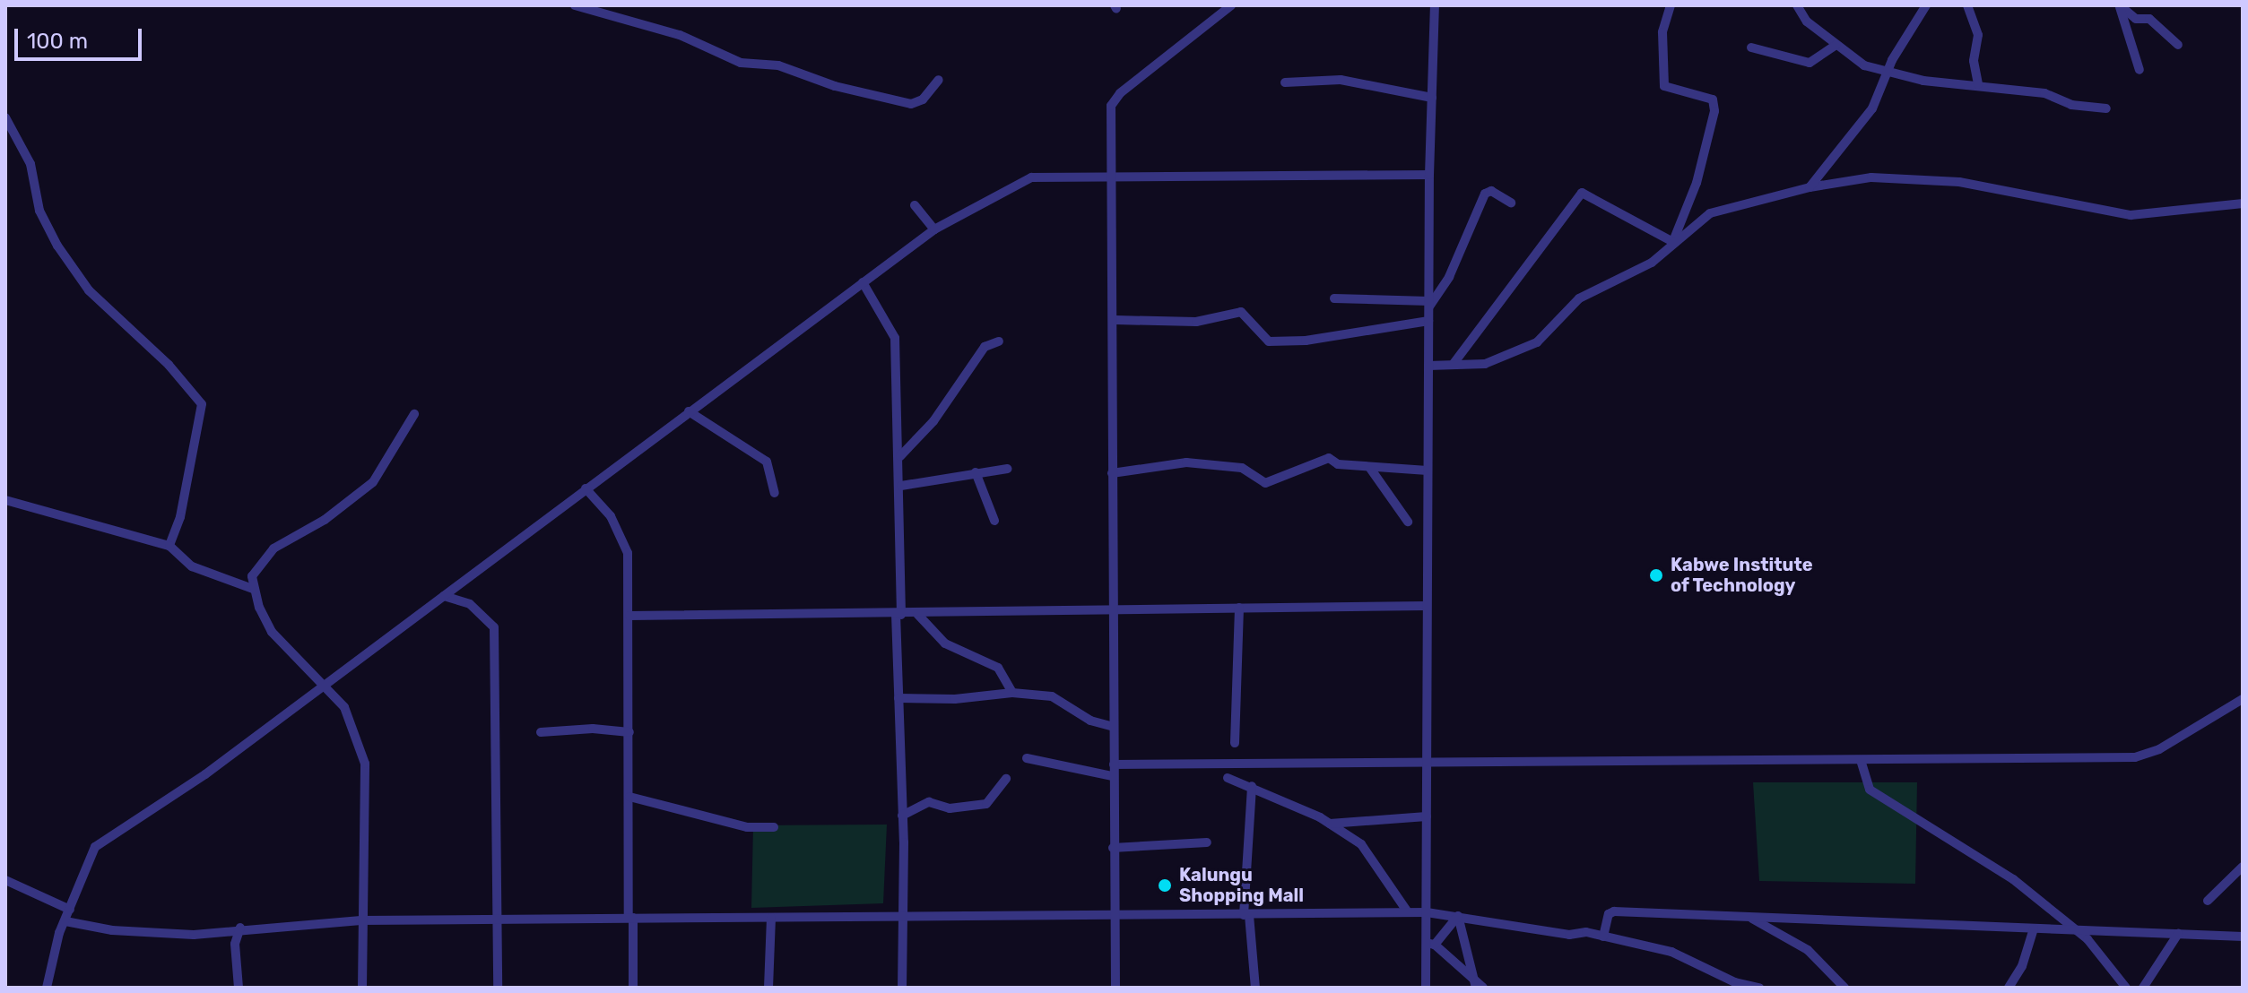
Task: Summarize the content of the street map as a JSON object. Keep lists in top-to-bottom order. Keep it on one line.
{"places":["Kabwe Institute of Technology","Kalungu Shopping Mall"],"scale_bar":"100 m"}
